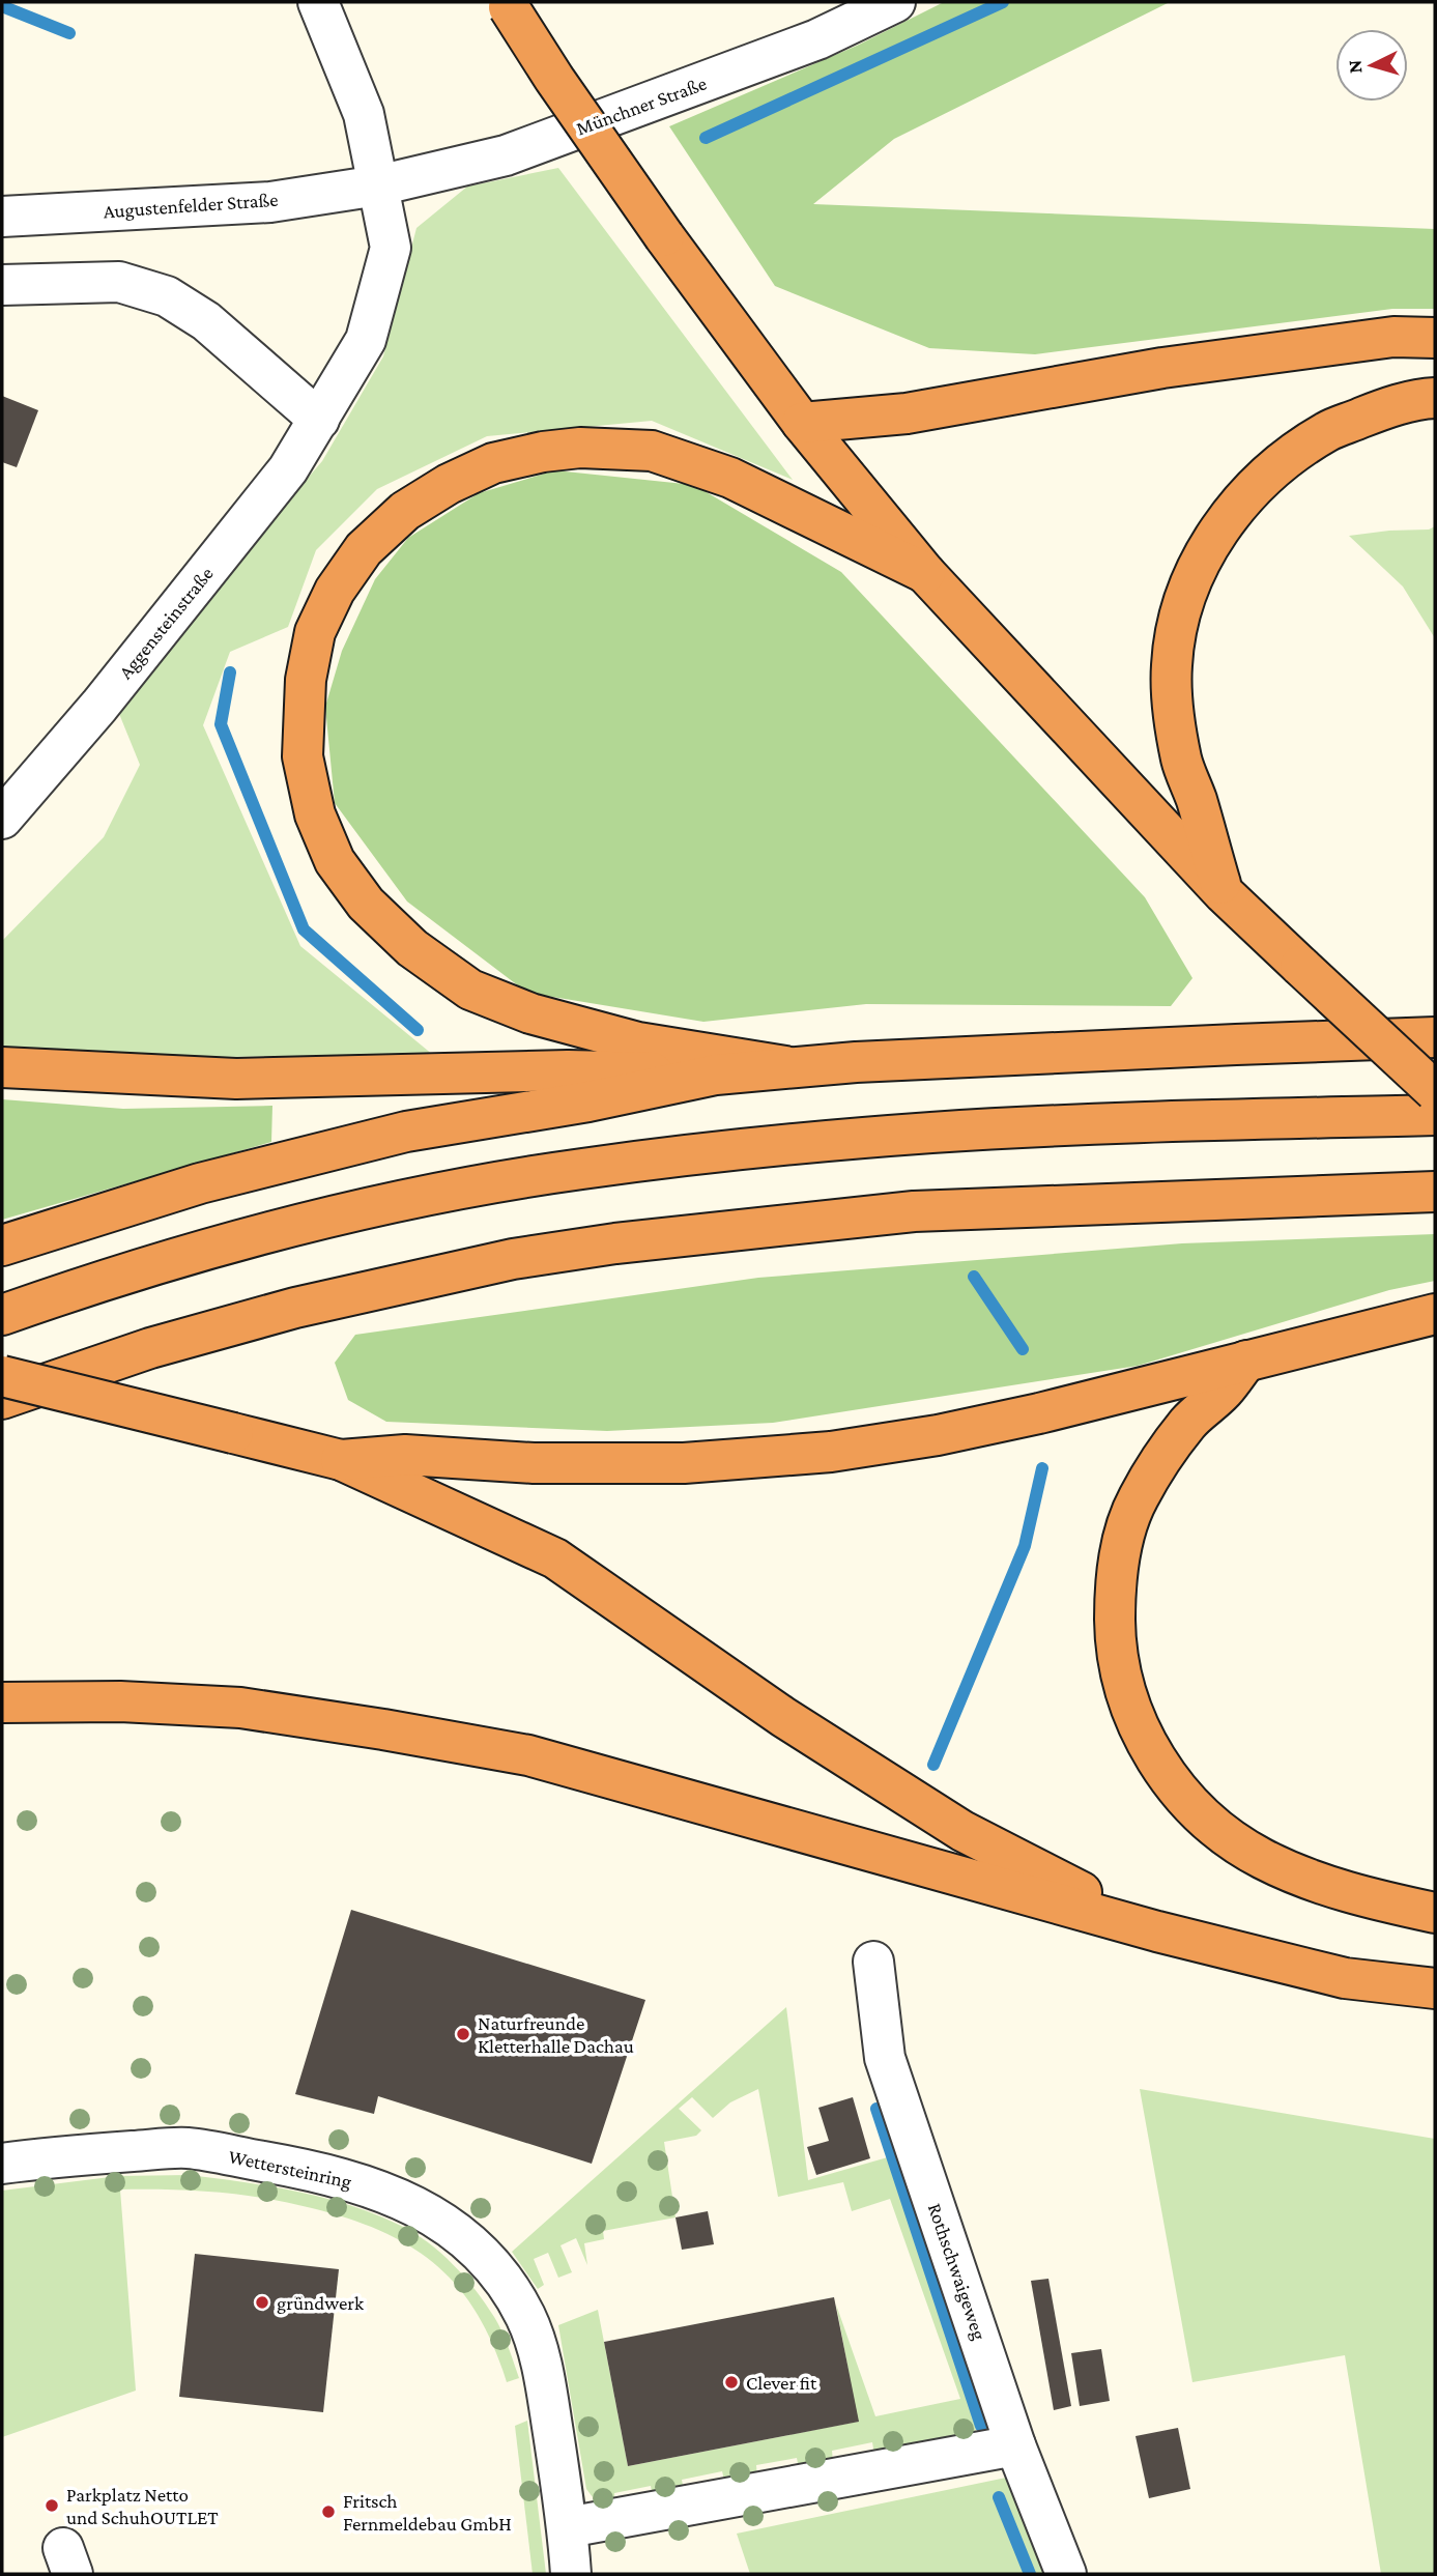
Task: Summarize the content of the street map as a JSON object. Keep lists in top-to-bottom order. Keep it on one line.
{"streets":{"street":["Münchner Straße","Augustenfelder Straße","Aggensteinstraße","Wettersteinring","Rothschwaigeweg"]},"crossings":[["Münchner Straße","Augustenfelder Straße"],["Münchner Straße","Aggensteinstraße"],["Augustenfelder Straße","Aggensteinstraße"]],"places":["Naturfreunde Kletterhalle Dachau","gründwerk","Clever fit","Parkplatz Netto und SchuhOUTLET","Fritsch Fernmeldebau GmbH"],"north":"left"}
